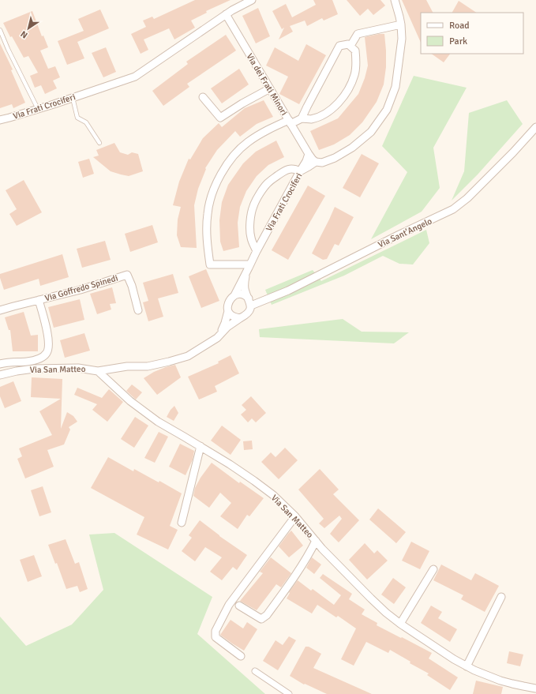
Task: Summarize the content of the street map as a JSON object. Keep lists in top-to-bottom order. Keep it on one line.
{"streets":{"street":["Via dei Frati Minori","Via Frati Crociferi","Via Sant'Angelo","Via Goffredo Spinedi","Via San Matteo"]},"crossings":[["Via dei Frati Minori","Via Frati Crociferi"],["Via Frati Crociferi","Via Sant'Angelo"],["Via Sant'Angelo","Via San Matteo"]],"legend":["Road","Park"],"north":"bottom left"}
